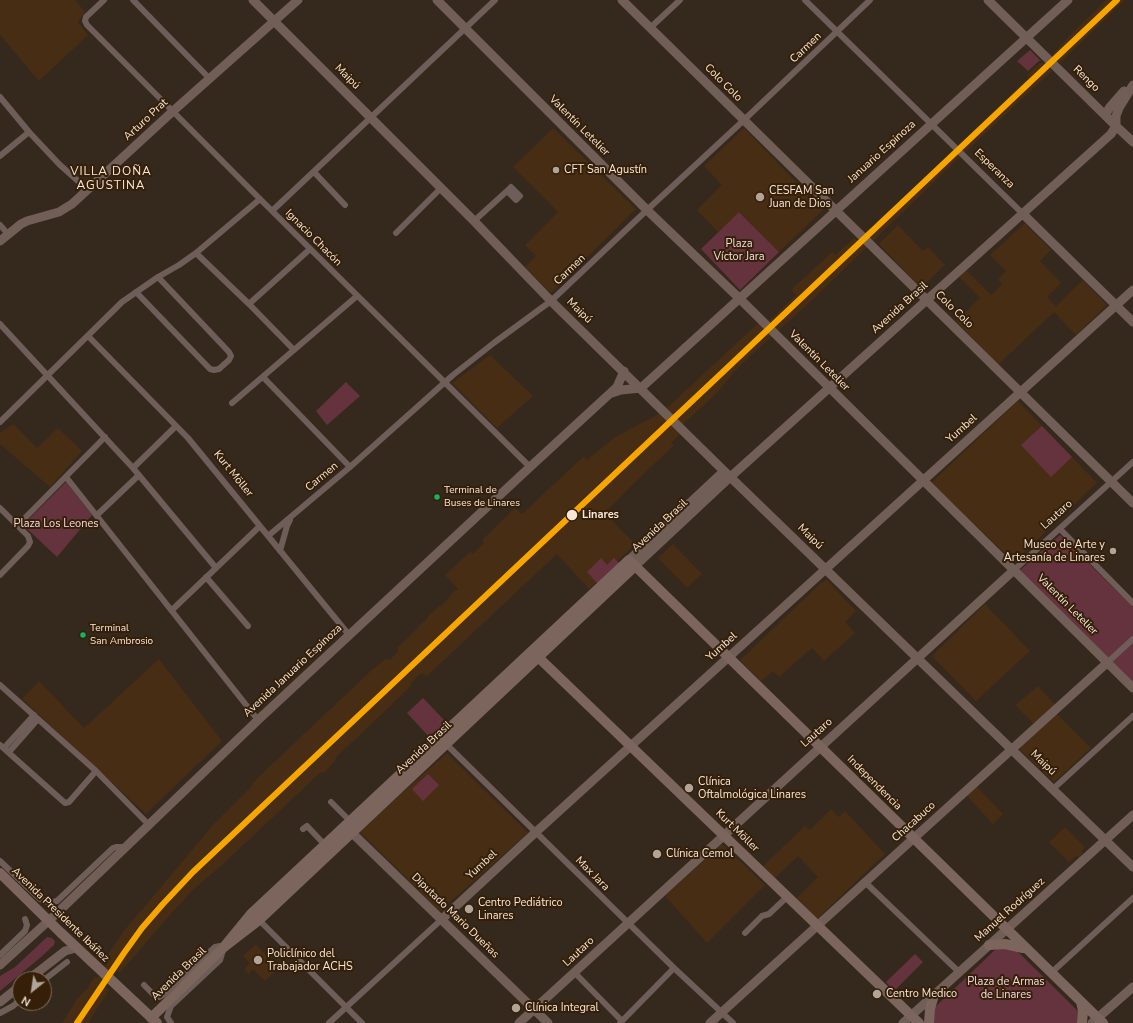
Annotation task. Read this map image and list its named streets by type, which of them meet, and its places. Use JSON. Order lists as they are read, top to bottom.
{
  "streets": {
    "main road": [
      "Maipú",
      "Rengo",
      "Colo Colo",
      "Arturo Prat",
      "Valentín Letelier",
      "Januario Espinoza",
      "Esperanza",
      "Avenida Brasil",
      "Yumbel",
      "Kurt Möller",
      "Lautaro",
      "Avenida Januario Espinoza",
      "Independencia",
      "Chacabuco",
      "Manuel Rodríguez",
      "Avenida Presidente Ibáñez",
      "Diputado Mario Dueñas"
    ],
    "street": ["Carmen", "Ignacio Chacón", "Max Jara"]
  },
  "crossings": [
    ["Carmen", "Maipú"],
    ["Carmen", "Colo Colo"],
    ["Carmen", "Valentín Letelier"],
    ["Carmen", "Esperanza"],
    ["Carmen", "Ignacio Chacón"],
    ["Carmen", "Kurt Möller"],
    ["Maipú", "Arturo Prat"],
    ["Maipú", "Januario Espinoza"],
    ["Maipú", "Avenida Brasil"],
    ["Maipú", "Yumbel"],
    ["Maipú", "Lautaro"],
    ["Maipú", "Avenida Januario Espinoza"],
    ["Maipú", "Chacabuco"],
    ["Maipú", "Manuel Rodríguez"],
    ["Rengo", "Januario Espinoza"],
    ["Rengo", "Avenida Brasil"],
    ["Colo Colo", "Januario Espinoza"],
    ["Colo Colo", "Avenida Brasil"],
    ["Colo Colo", "Yumbel"],
    ["Colo Colo", "Lautaro"],
    ["Arturo Prat", "Ignacio Chacón"],
    ["Valentín Letelier", "Januario Espinoza"],
    ["Valentín Letelier", "Avenida Brasil"],
    ["Valentín Letelier", "Yumbel"],
    ["Valentín Letelier", "Lautaro"],
    ["Valentín Letelier", "Chacabuco"],
    ["Januario Espinoza", "Esperanza"],
    ["Januario Espinoza", "Avenida Januario Espinoza"],
    ["Esperanza", "Avenida Brasil"],
    ["Esperanza", "Yumbel"],
    ["Ignacio Chacón", "Avenida Januario Espinoza"],
    ["Avenida Brasil", "Kurt Möller"],
    ["Avenida Brasil", "Independencia"],
    ["Avenida Brasil", "Max Jara"],
    ["Avenida Brasil", "Avenida Presidente Ibáñez"],
    ["Avenida Brasil", "Diputado Mario Dueñas"],
    ["Yumbel", "Kurt Möller"],
    ["Yumbel", "Independencia"],
    ["Yumbel", "Max Jara"],
    ["Yumbel", "Diputado Mario Dueñas"],
    ["Kurt Möller", "Lautaro"],
    ["Kurt Möller", "Avenida Januario Espinoza"],
    ["Kurt Möller", "Chacabuco"],
    ["Kurt Möller", "Manuel Rodríguez"],
    ["Lautaro", "Independencia"],
    ["Lautaro", "Max Jara"],
    ["Lautaro", "Diputado Mario Dueñas"],
    ["Avenida Januario Espinoza", "Avenida Presidente Ibáñez"],
    ["Independencia", "Chacabuco"],
    ["Independencia", "Manuel Rodríguez"],
    ["Chacabuco", "Max Jara"]
  ],
  "districts": ["VILLA DOÑA AGUSTINA"],
  "parks": ["Plaza Víctor Jara", "Plaza Los Leones", "Plaza de Armas de Linares"],
  "places": [
    "CFT San Agustín",
    "CESFAM San Juan de Dios",
    "Terminal de Buses de Linares",
    "Linares",
    "Museo de Arte y Artesanía de Linares",
    "Terminal San Ambrosio",
    "Clínica Oftalmológica Linares",
    "Clínica Cemol",
    "Centro Pediátrico Linares",
    "Policlínico del Trabajador ACHS",
    "Centro Medico",
    "Clínica Integral"
  ],
  "north": "bottom left"
}
